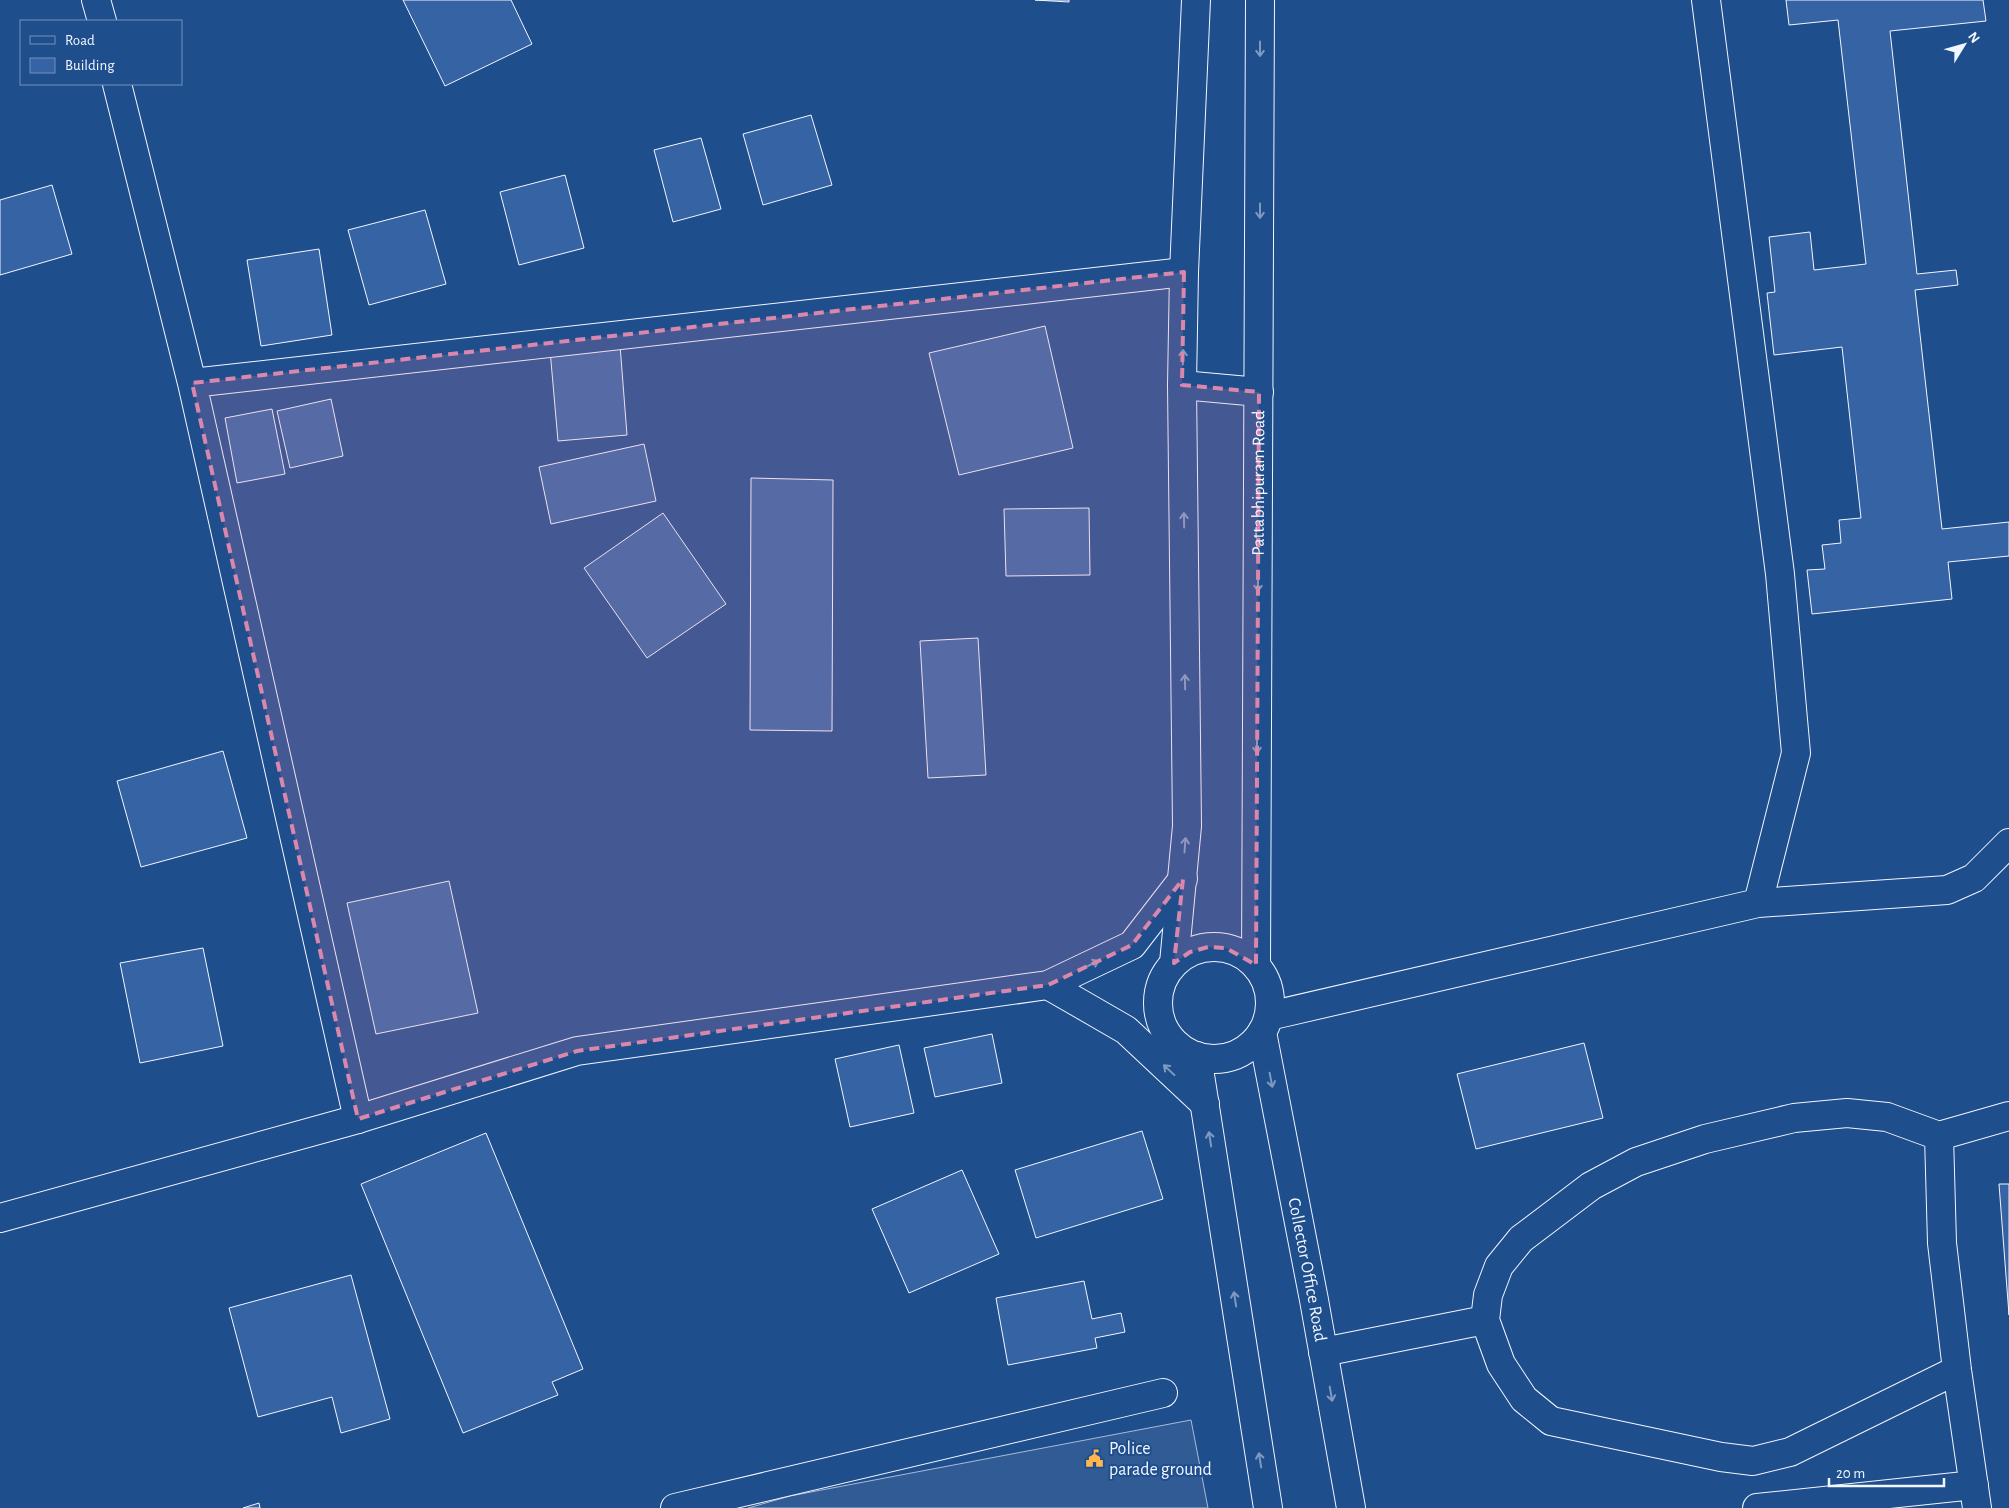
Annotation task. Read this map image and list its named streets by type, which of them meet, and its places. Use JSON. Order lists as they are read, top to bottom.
{
  "streets": {
    "street": ["Pattabhipuram Road", "Collector Office Road"]
  },
  "crossings": [
    ["Pattabhipuram Road", "Collector Office Road"]
  ],
  "places": {
    "public building": ["Police parade ground"]
  },
  "legend": ["Road", "Building"],
  "scale_bar": "20 m",
  "north": "top right"
}
